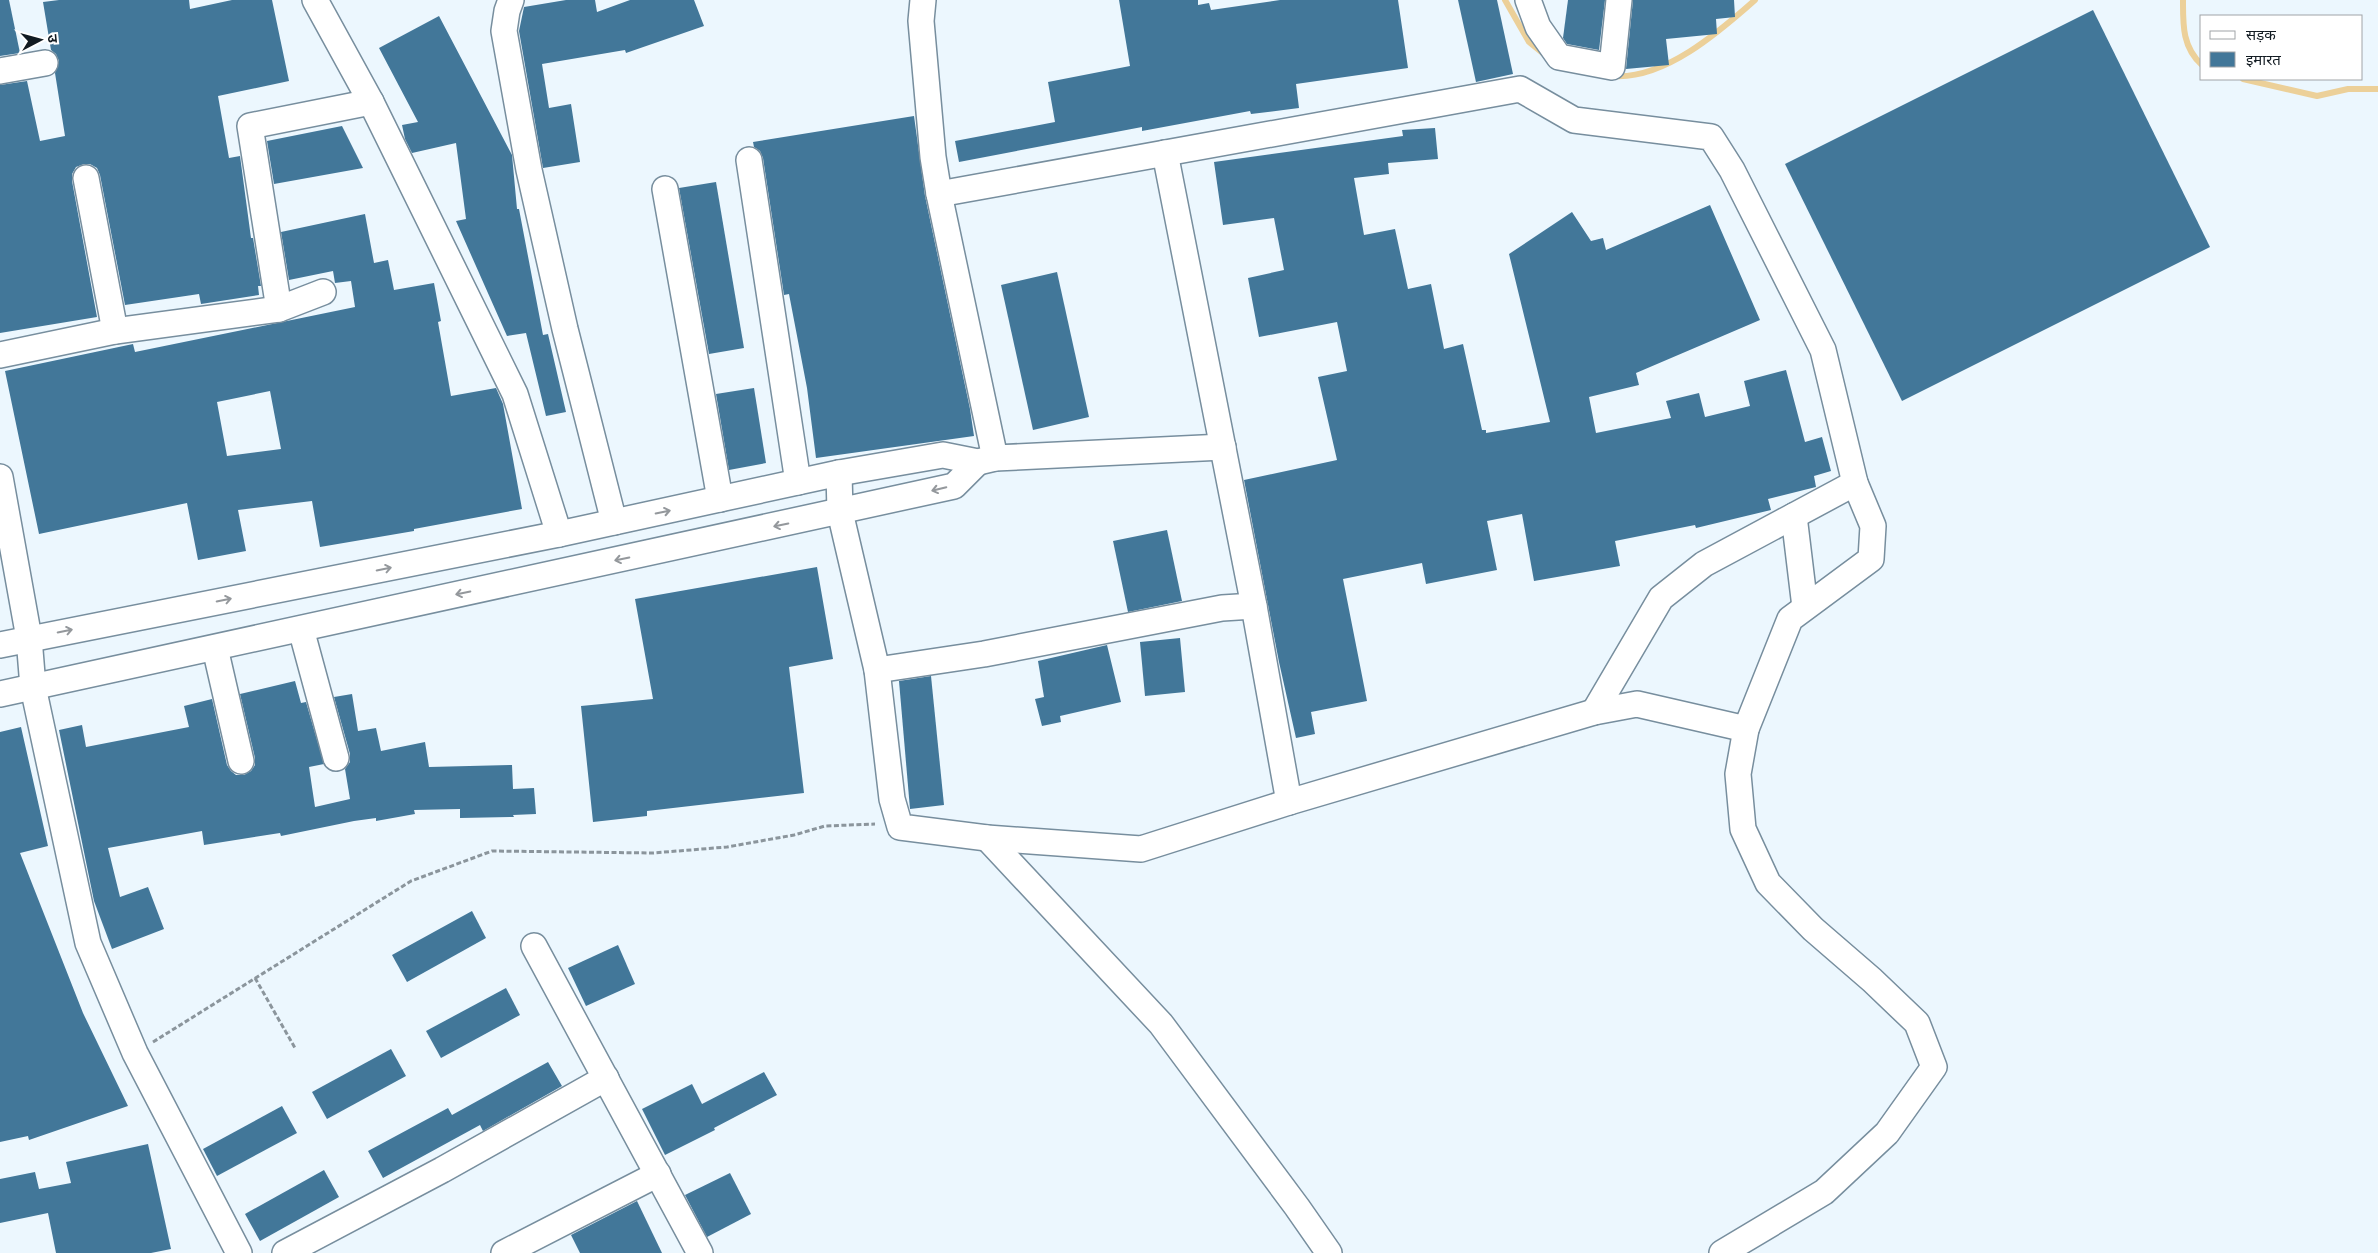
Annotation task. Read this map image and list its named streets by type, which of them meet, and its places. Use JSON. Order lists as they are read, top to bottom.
{
  "legend": ["सड़क", "इमारत"],
  "north": "right"
}
